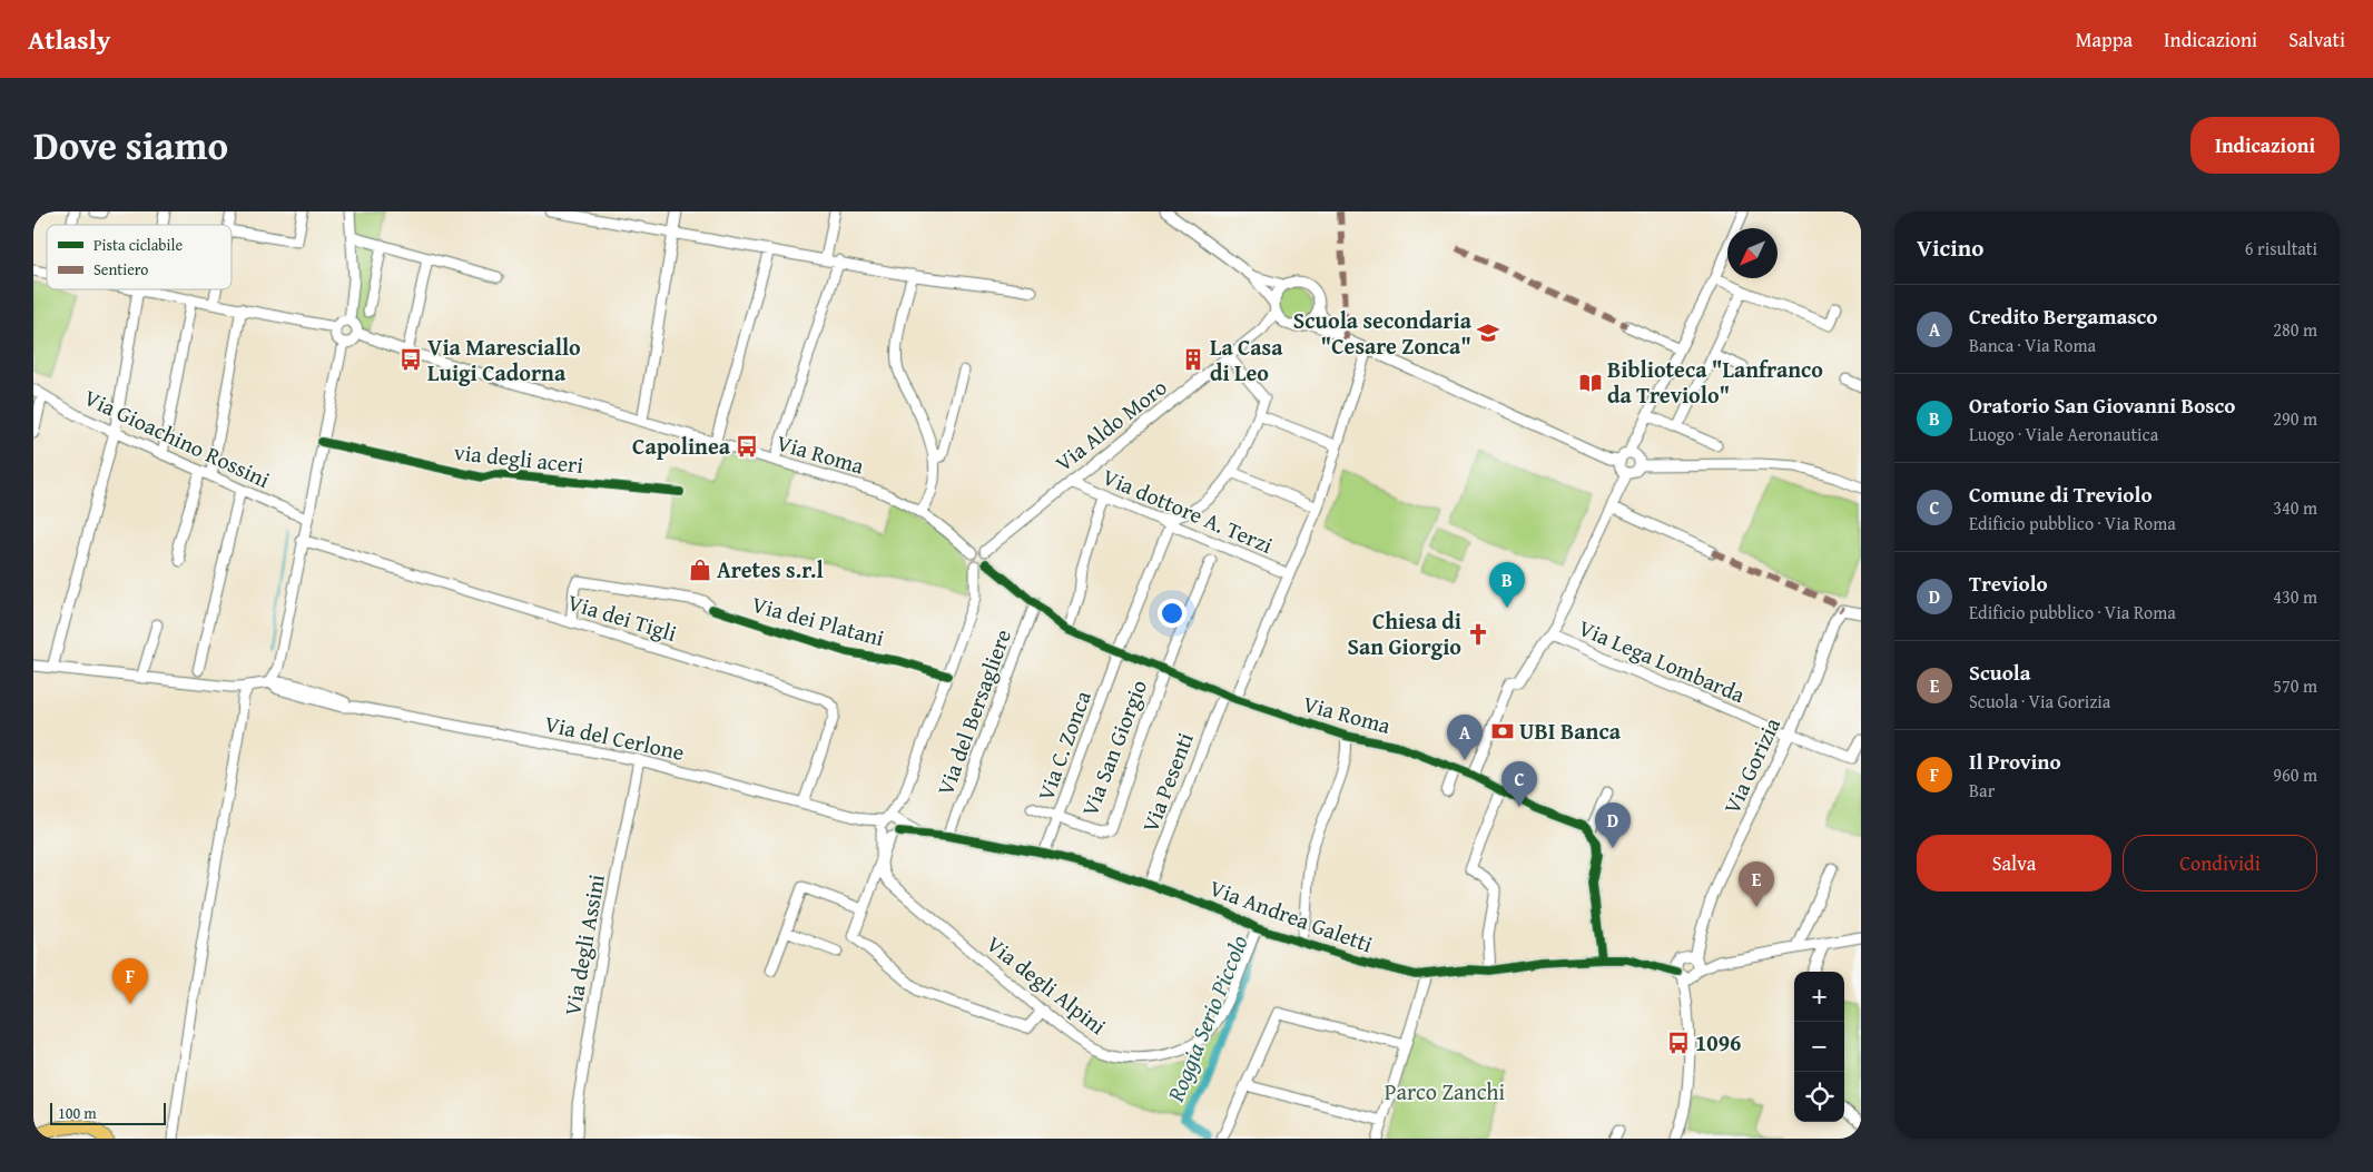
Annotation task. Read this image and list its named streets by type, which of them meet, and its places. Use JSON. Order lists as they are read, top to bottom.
{
  "streets": {
    "street": [
      "Via Aldo Moro",
      "Via Gioachino Rossini",
      "Via Roma",
      "Via dottore A. Terzi",
      "Via dei Tigli",
      "Via Lega Lombarda",
      "Via del Bersagliere",
      "Via del Cerlone",
      "Via C. Zonca",
      "Via San Giorgio",
      "Via Gorizia",
      "Via Pesenti",
      "Via Andrea Galetti",
      "Via degli Assini",
      "Via degli Alpini"
    ],
    "cycle path": ["via degli aceri", "Via dei Platani"]
  },
  "crossings": [
    ["Via Aldo Moro", "Via Roma"],
    ["Via Aldo Moro", "Via dottore A. Terzi"],
    ["Via Roma", "Via del Bersagliere"],
    ["Via Roma", "Via C. Zonca"],
    ["Via Roma", "Via San Giorgio"],
    ["Via Roma", "Via Pesenti"],
    ["Via dottore A. Terzi", "Via C. Zonca"],
    ["Via dei Tigli", "Via del Cerlone"],
    ["Via Lega Lombarda", "Via Gorizia"],
    ["Via del Bersagliere", "Via Andrea Galetti"],
    ["Via del Cerlone", "Via Andrea Galetti"],
    ["Via del Cerlone", "Via degli Assini"],
    ["Via del Cerlone", "Via degli Alpini"],
    ["Via C. Zonca", "Via San Giorgio"],
    ["Via C. Zonca", "Via Andrea Galetti"],
    ["Via Gorizia", "Via Andrea Galetti"],
    ["Via Pesenti", "Via Andrea Galetti"],
    ["Via Andrea Galetti", "Via degli Alpini"]
  ],
  "water": ["Roggia Serio Piccolo"],
  "parks": ["Parco Zanchi"],
  "places": {
    "school or university": ["Scuola secondaria \"Cesare Zonca\""],
    "bus stop": ["Via Maresciallo Luigi Cadorna", "Capolinea", "1096"],
    "building": ["La Casa di Leo"],
    "library": ["Biblioteca \"Lanfranco da Treviolo\""],
    "shop": ["Aretes s.r.l"],
    "church": ["Chiesa di San Giorgio"],
    "bank": ["UBI Banca"]
  },
  "legend": ["Pista ciclabile", "Sentiero"],
  "scale_bar": "100 m",
  "north": "bottom left",
  "page": {
    "header": "Atlasly",
    "nav": ["Mappa", "Indicazioni", "Salvati"],
    "title": "Dove siamo",
    "buttons": [
      "Indicazioni",
      ["Salva", "Condividi"]
    ],
    "heading": ["Vicino", "6 risultati"],
    "list": [
      {
        "mark": "A",
        "name": "Credito Bergamasco",
        "note": "Banca · Via Roma",
        "value": "280 m"
      },
      {
        "mark": "B",
        "name": "Oratorio San Giovanni Bosco",
        "note": "Luogo · Viale Aeronautica",
        "value": "290 m"
      },
      {
        "mark": "C",
        "name": "Comune di Treviolo",
        "note": "Edificio pubblico · Via Roma",
        "value": "340 m"
      },
      {
        "mark": "D",
        "name": "Treviolo",
        "note": "Edificio pubblico · Via Roma",
        "value": "430 m"
      },
      {
        "mark": "E",
        "name": "Scuola",
        "note": "Scuola · Via Gorizia",
        "value": "570 m"
      },
      {
        "mark": "F",
        "name": "Il Provino",
        "note": "Bar",
        "value": "960 m"
      }
    ],
    "pins": [
      "B",
      "A",
      "C",
      "D",
      "E",
      "F"
    ],
    "map_buttons": ["+", "−"],
    "scale": "100 m"
  }
}
